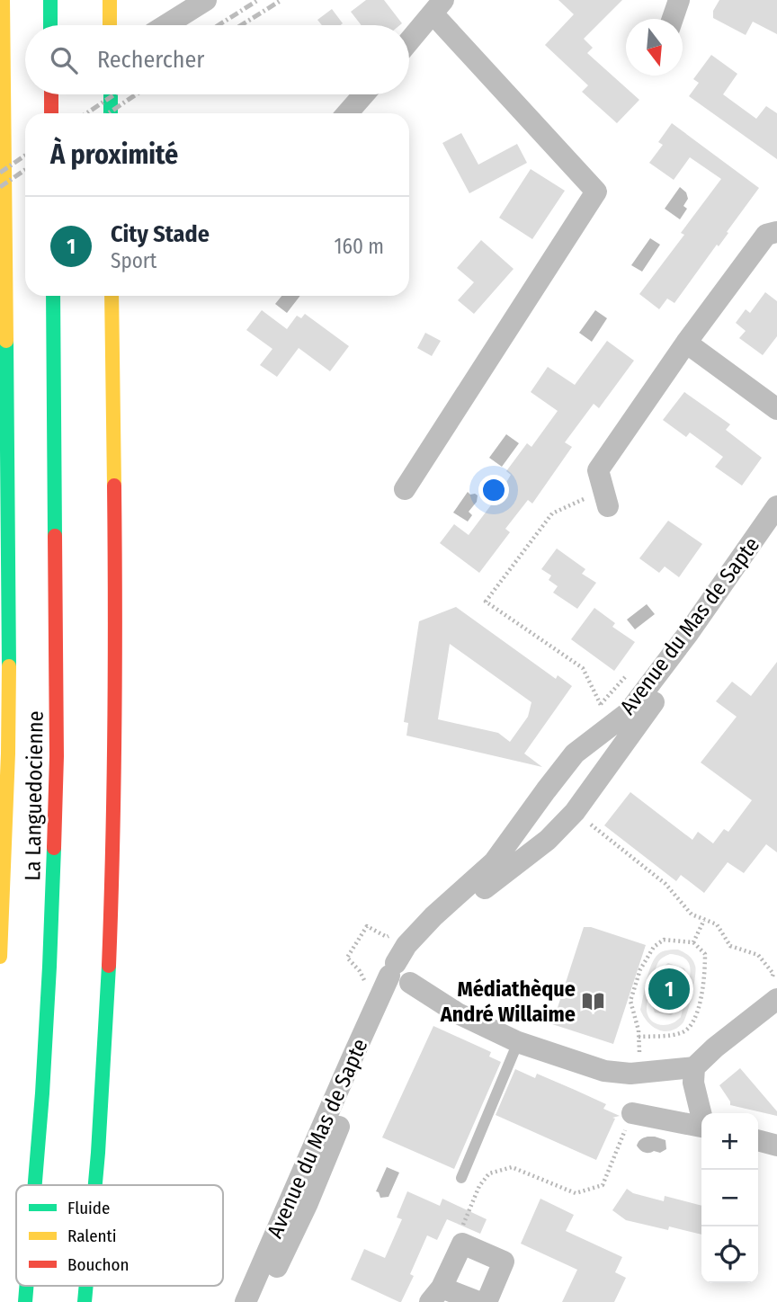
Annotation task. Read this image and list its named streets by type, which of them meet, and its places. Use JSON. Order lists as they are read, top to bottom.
{
  "streets": {
    "highway": ["La Languedocienne"],
    "street": ["Avenue du Mas de Sapte"]
  },
  "places": {
    "library": ["Médiathèque André Willaime"]
  },
  "legend": ["Fluide", "Ralenti", "Bouchon"],
  "north": "bottom",
  "page": {
    "search": "Rechercher",
    "heading": "À proximité",
    "list": [
      {
        "mark": "1",
        "name": "City Stade",
        "note": "Sport",
        "value": "160 m"
      }
    ],
    "pins": "1",
    "map_buttons": ["+", "−"]
  }
}
